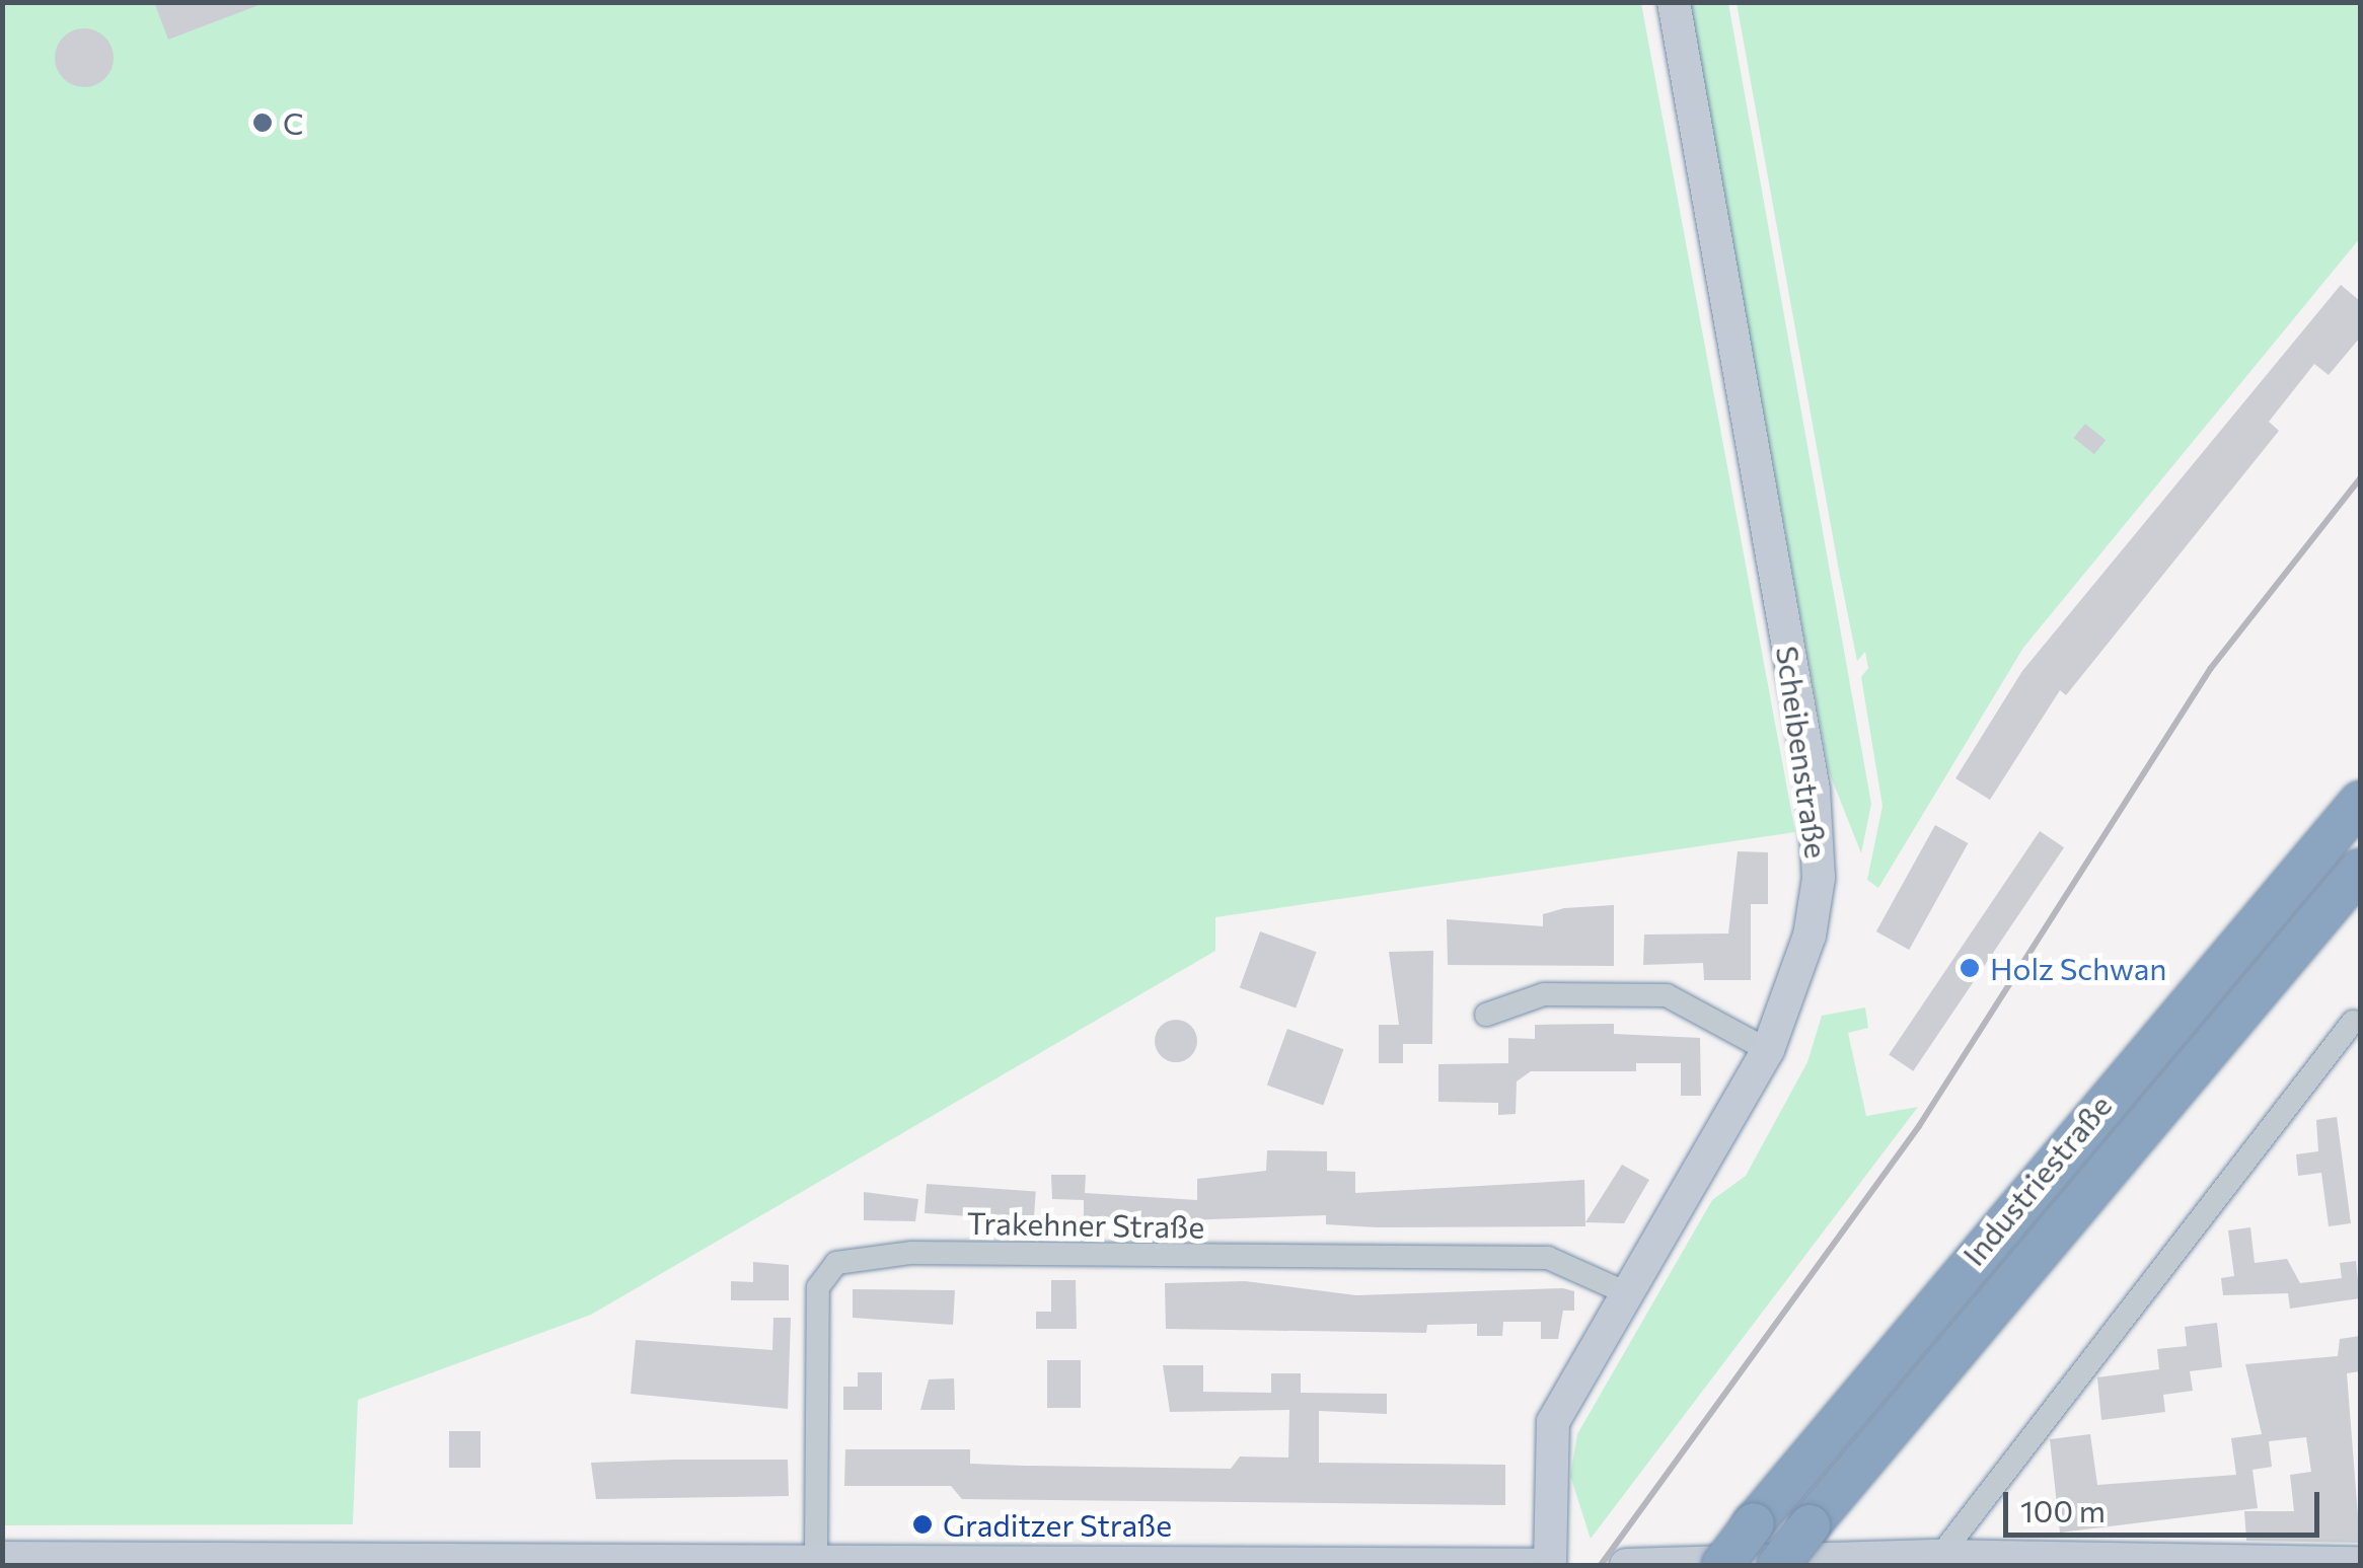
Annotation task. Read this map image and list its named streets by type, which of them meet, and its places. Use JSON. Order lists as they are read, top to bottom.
{
  "streets": {
    "highway": ["Industriestraße"],
    "street": ["Scheibenstraße", "Trakehner Straße"]
  },
  "crossings": [
    ["Scheibenstraße", "Trakehner Straße"]
  ],
  "places": ["C", "Holz Schwan", "Graditzer Straße"],
  "scale_bar": "100 m"
}
